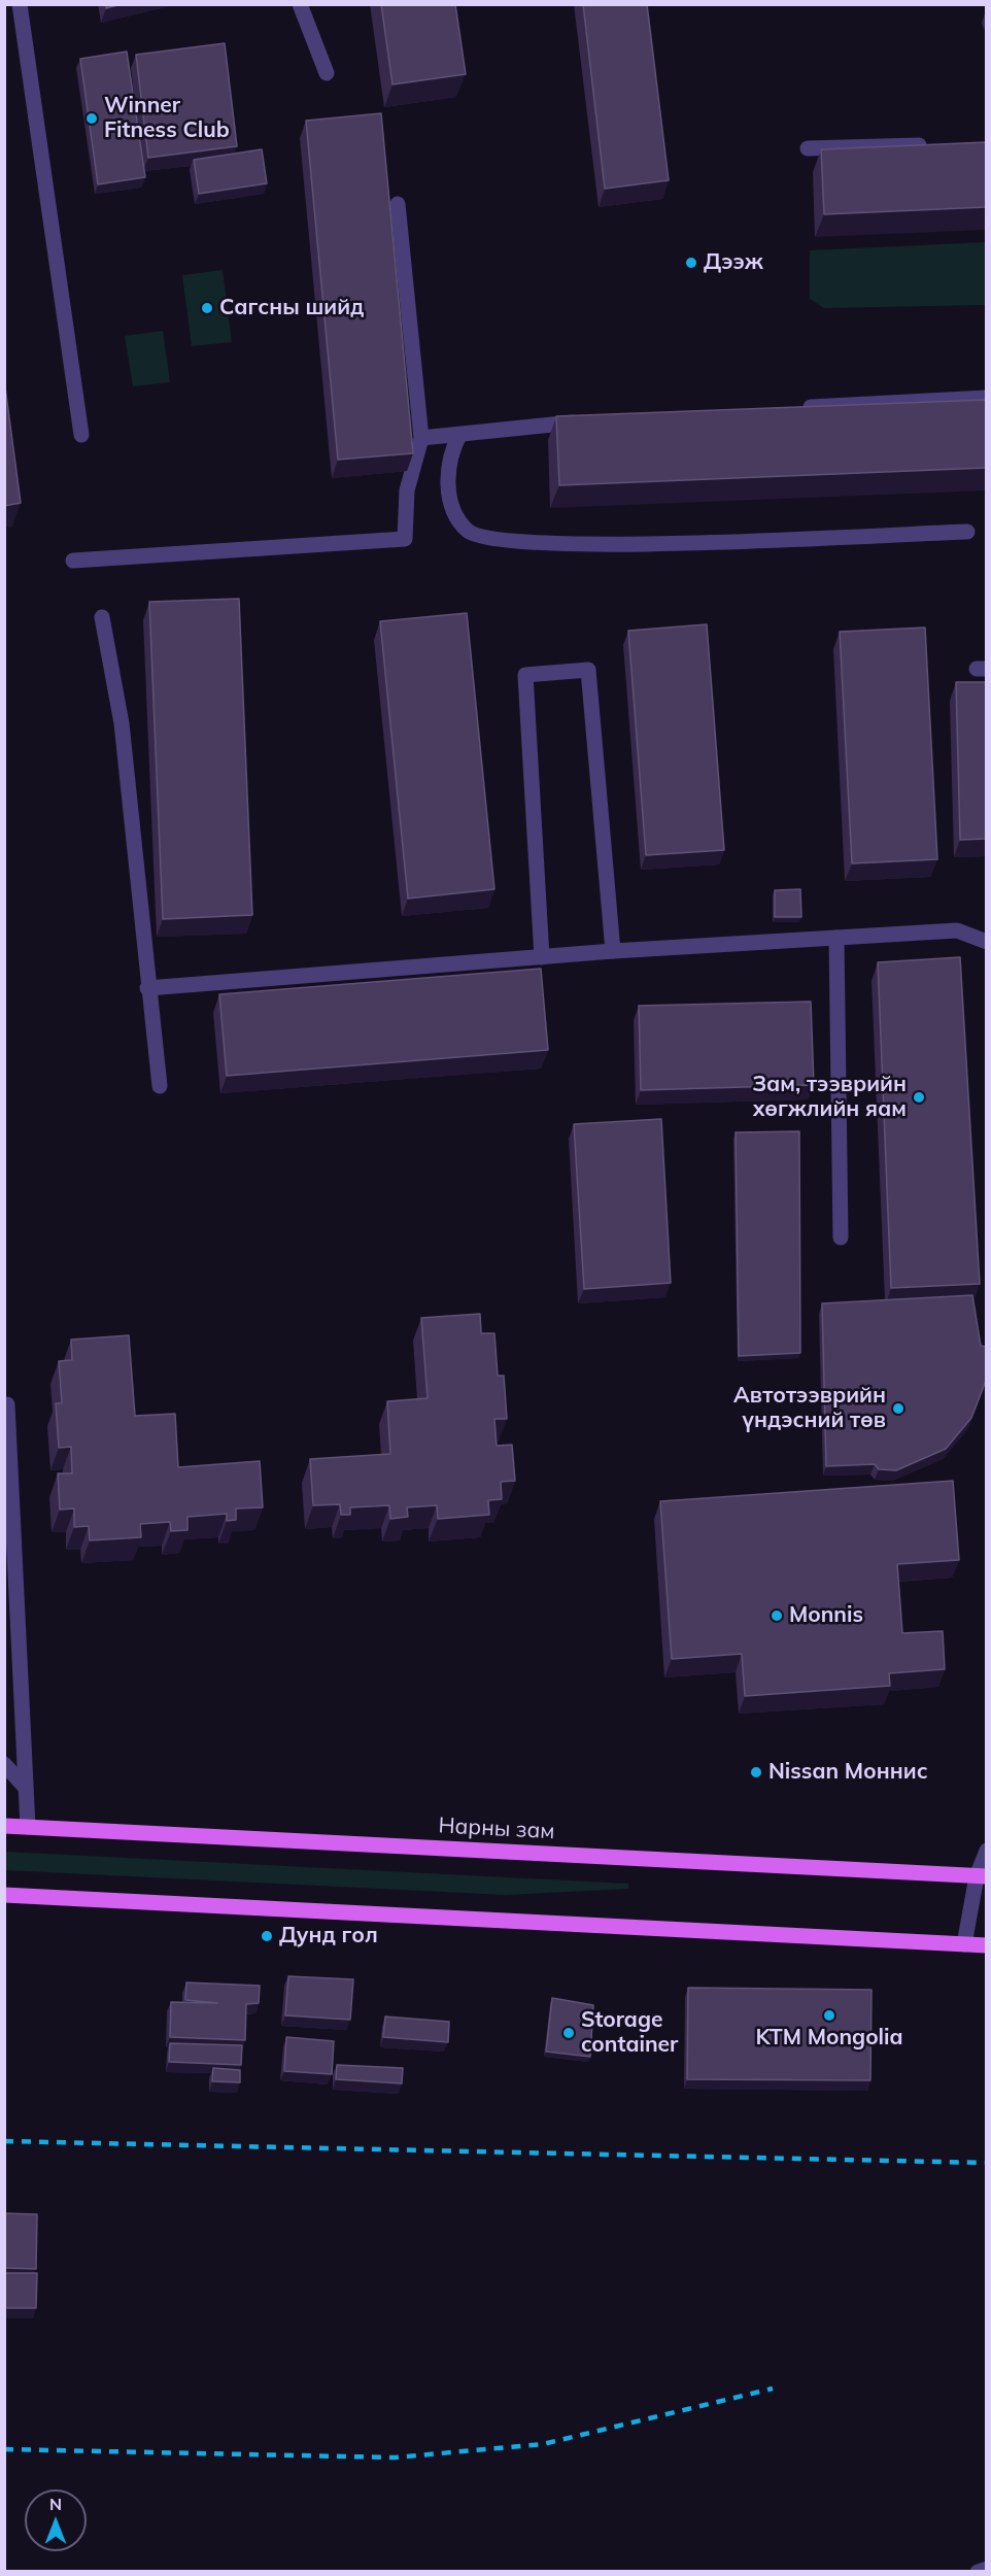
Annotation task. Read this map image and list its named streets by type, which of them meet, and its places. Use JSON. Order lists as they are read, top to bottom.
{
  "streets": {
    "main road": ["Нарны зам"]
  },
  "places": [
    "Winner Fitness Club",
    "Дээж",
    "Сагсны шийд",
    "Зам, тээврийн хөгжлийн яам",
    "Автотээврийн үндэсний төв",
    "Monnis",
    "Nissan Моннис",
    "Дунд гол",
    "KTM Mongolia",
    "Storage container"
  ],
  "north": "top"
}
